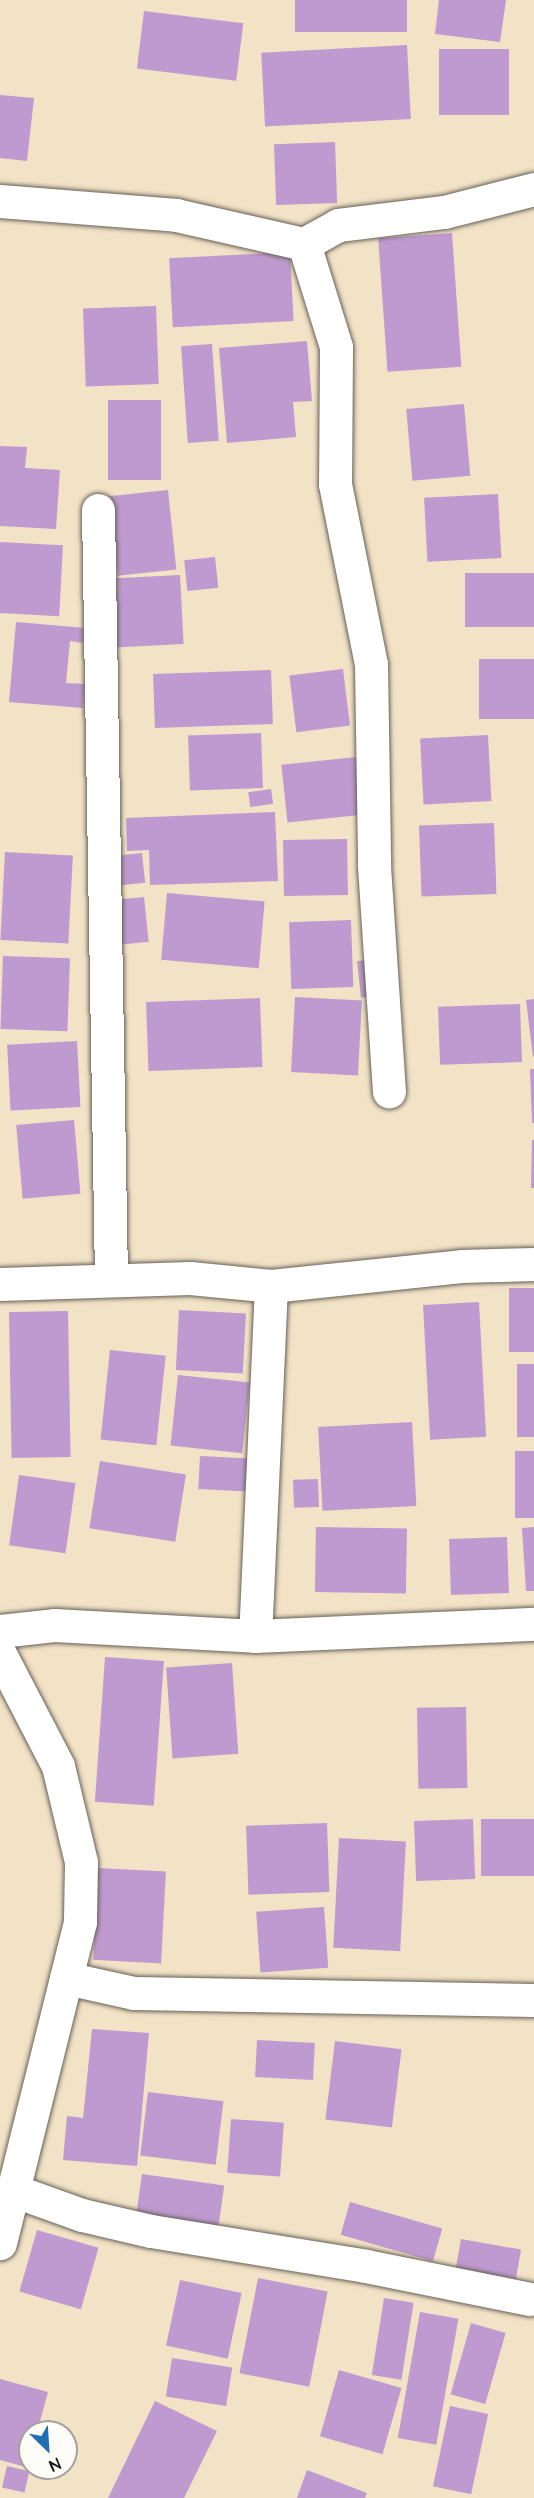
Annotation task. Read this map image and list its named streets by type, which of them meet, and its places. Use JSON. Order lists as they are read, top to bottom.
{
  "north": "bottom right"
}
